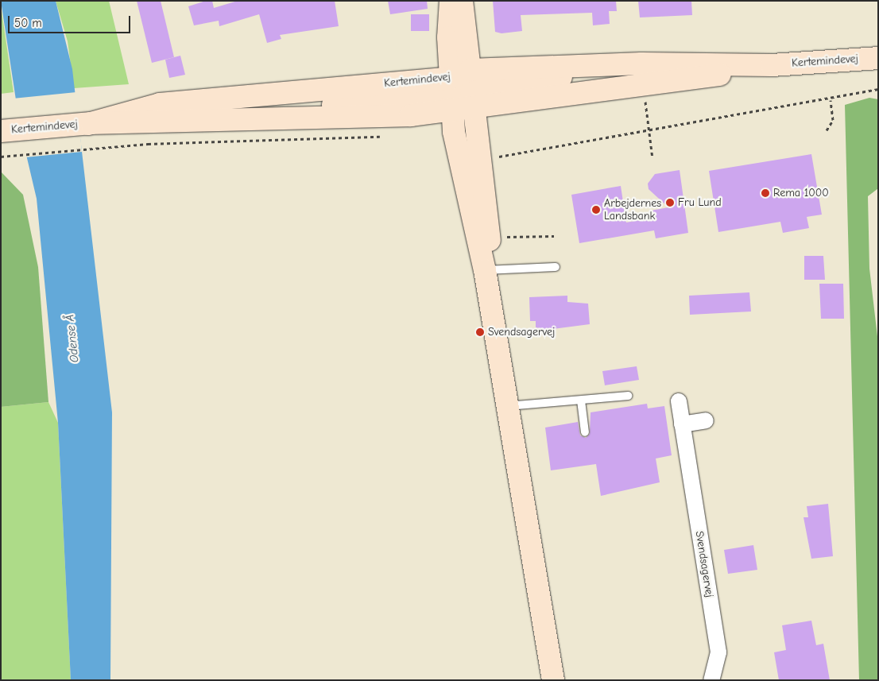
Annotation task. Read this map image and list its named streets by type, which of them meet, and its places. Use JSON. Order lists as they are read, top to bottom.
{
  "streets": {
    "main road": ["Kertemindevej"],
    "street": ["Svendsagervej"]
  },
  "water": ["Odense Å"],
  "places": [
    "Rema 1000",
    "Fru Lund",
    "Arbejdernes Landsbank",
    "Svendsagervej"
  ],
  "scale_bar": "50 m"
}
